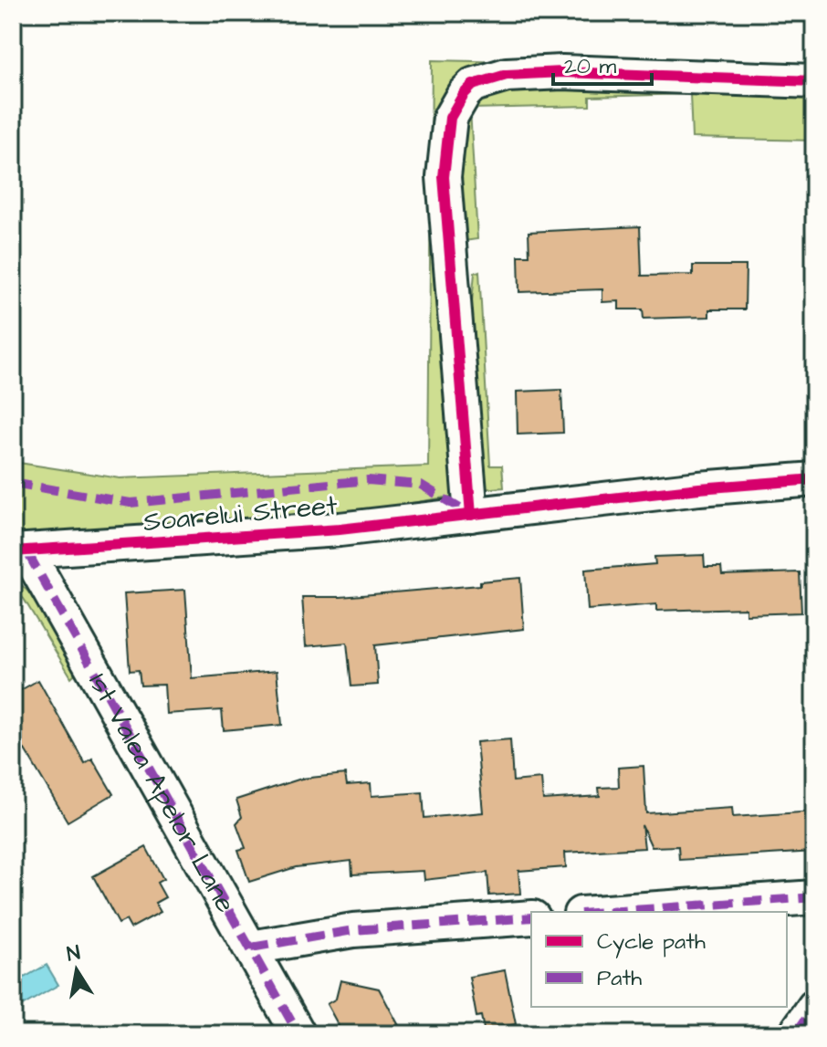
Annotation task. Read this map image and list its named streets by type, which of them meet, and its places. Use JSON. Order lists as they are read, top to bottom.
{
  "streets": {
    "street": ["Soarelui Street", "1st Valea Apelor Lane"]
  },
  "crossings": [
    ["Soarelui Street", "1st Valea Apelor Lane"]
  ],
  "legend": ["Cycle path", "Path"],
  "scale_bar": "20 m",
  "north": "top"
}
